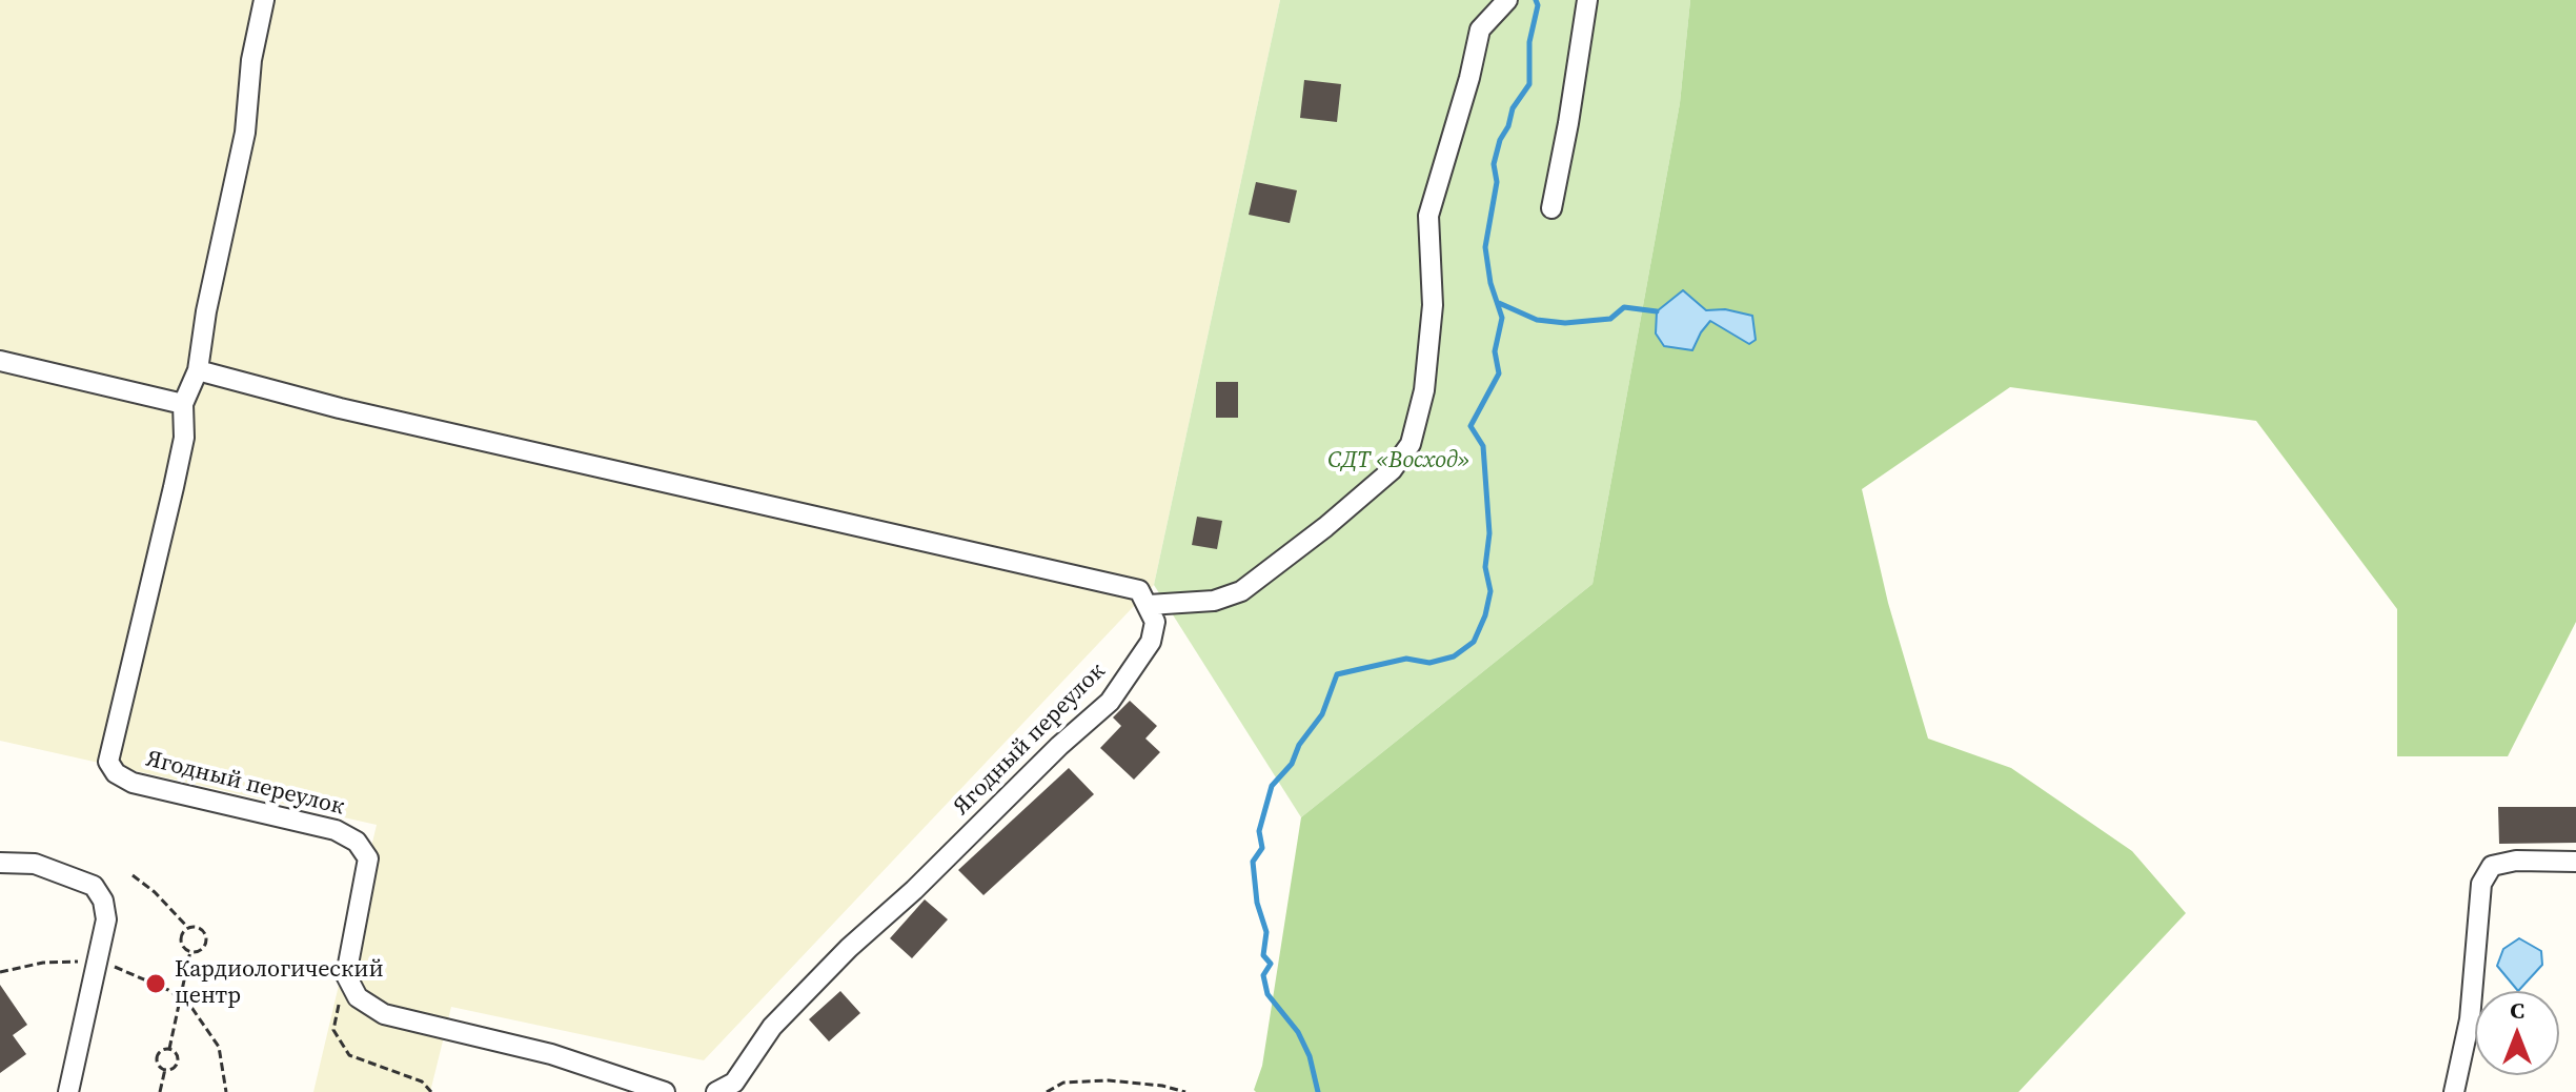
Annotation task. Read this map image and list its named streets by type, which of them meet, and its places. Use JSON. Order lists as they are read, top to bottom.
{
  "streets": {
    "lane": ["Ягодный переулок"]
  },
  "parks": ["СДТ «Восход»"],
  "places": ["Кардиологический центр"],
  "north": "top"
}
